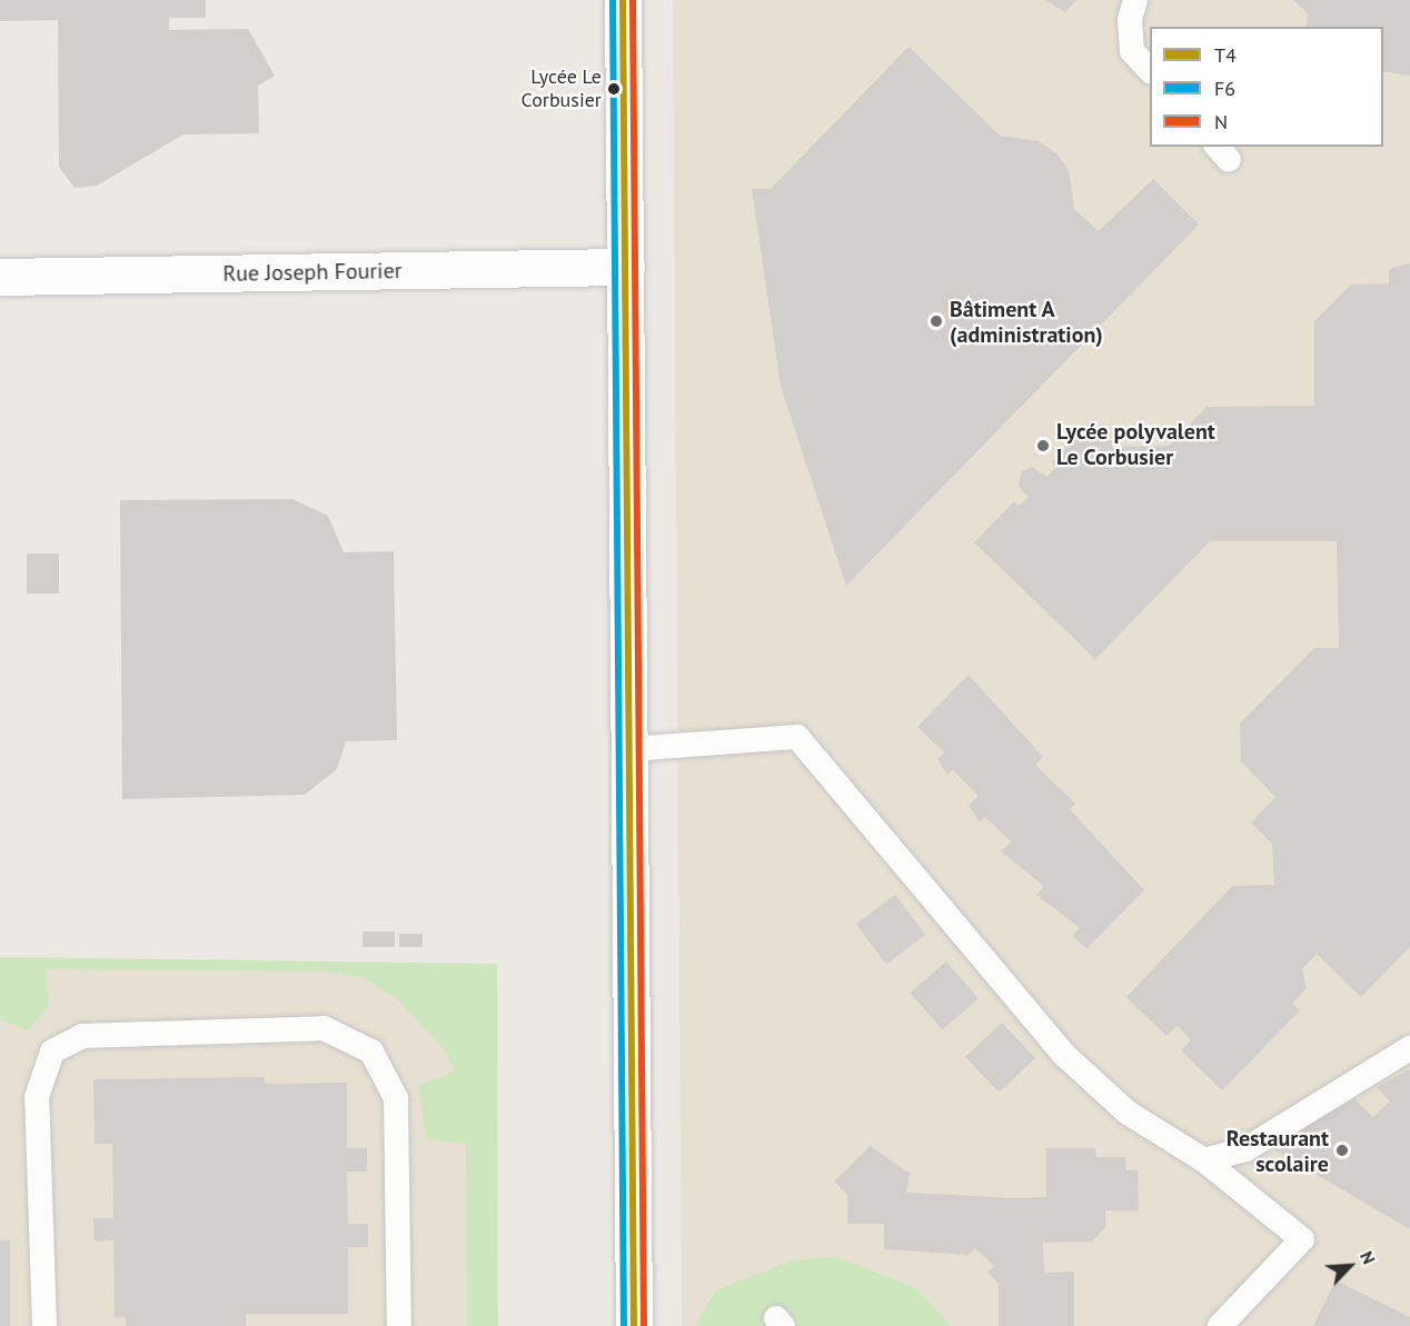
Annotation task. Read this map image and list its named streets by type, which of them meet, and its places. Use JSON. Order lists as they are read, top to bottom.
{
  "streets": {
    "street": ["Rue Joseph Fourier"]
  },
  "places": [
    "Lycée Le Corbusier",
    "Bâtiment A (administration)",
    "Lycée polyvalent Le Corbusier",
    "Restaurant scolaire"
  ],
  "lines": ["transit line T4", "transit line F6", "transit line N"],
  "legend": ["T4", "F6", "N"],
  "north": "top right"
}
